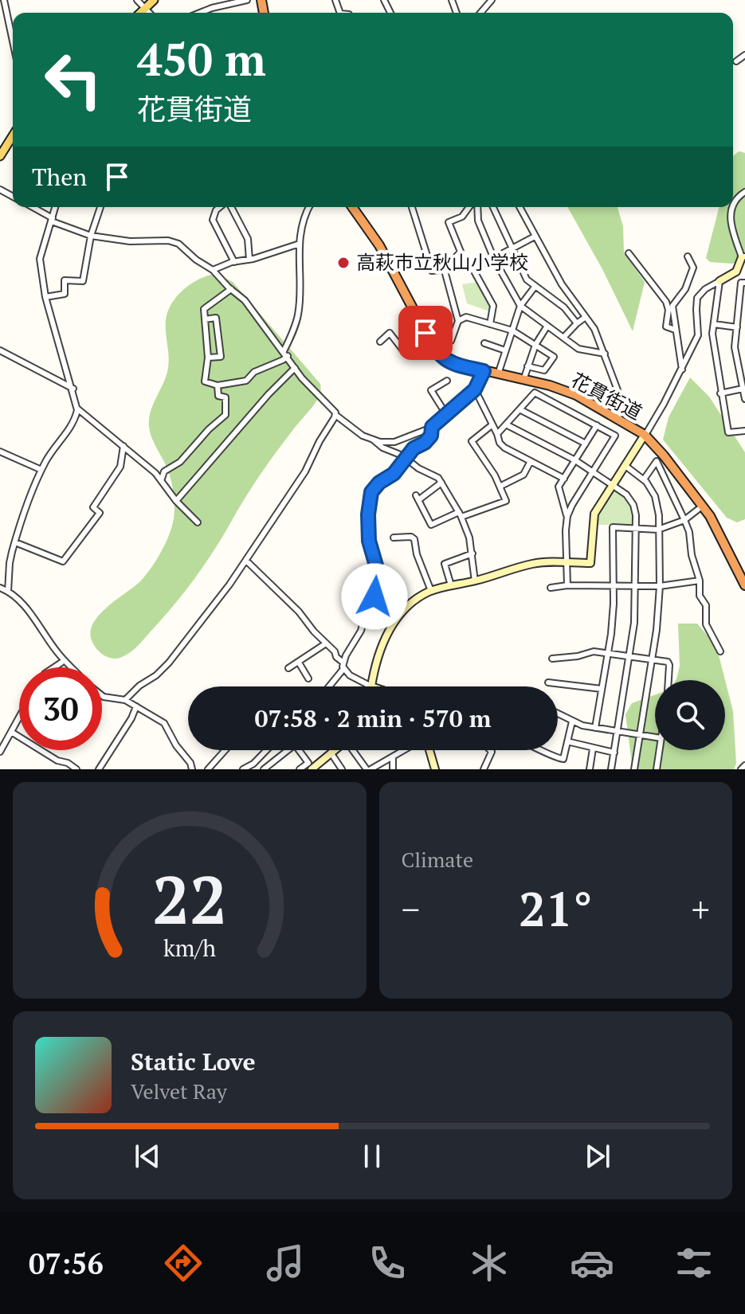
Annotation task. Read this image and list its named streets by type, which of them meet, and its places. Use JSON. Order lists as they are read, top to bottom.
{
  "streets": {
    "highway": ["花貫街道"]
  },
  "places": ["高萩市立秋山小学校"],
  "page": {
    "turn": ["450 m", "花貫街道"],
    "then": "Then",
    "limit": "30",
    "trip": "07:58 · 2 min · 570 m",
    "tile": "Climate",
    "heat": ["−", "21°", "+"],
    "song": ["Static Love", "Velvet Ray"],
    "tabs": "07:56",
    "gauge": ["22", "km/h"]
  }
}
